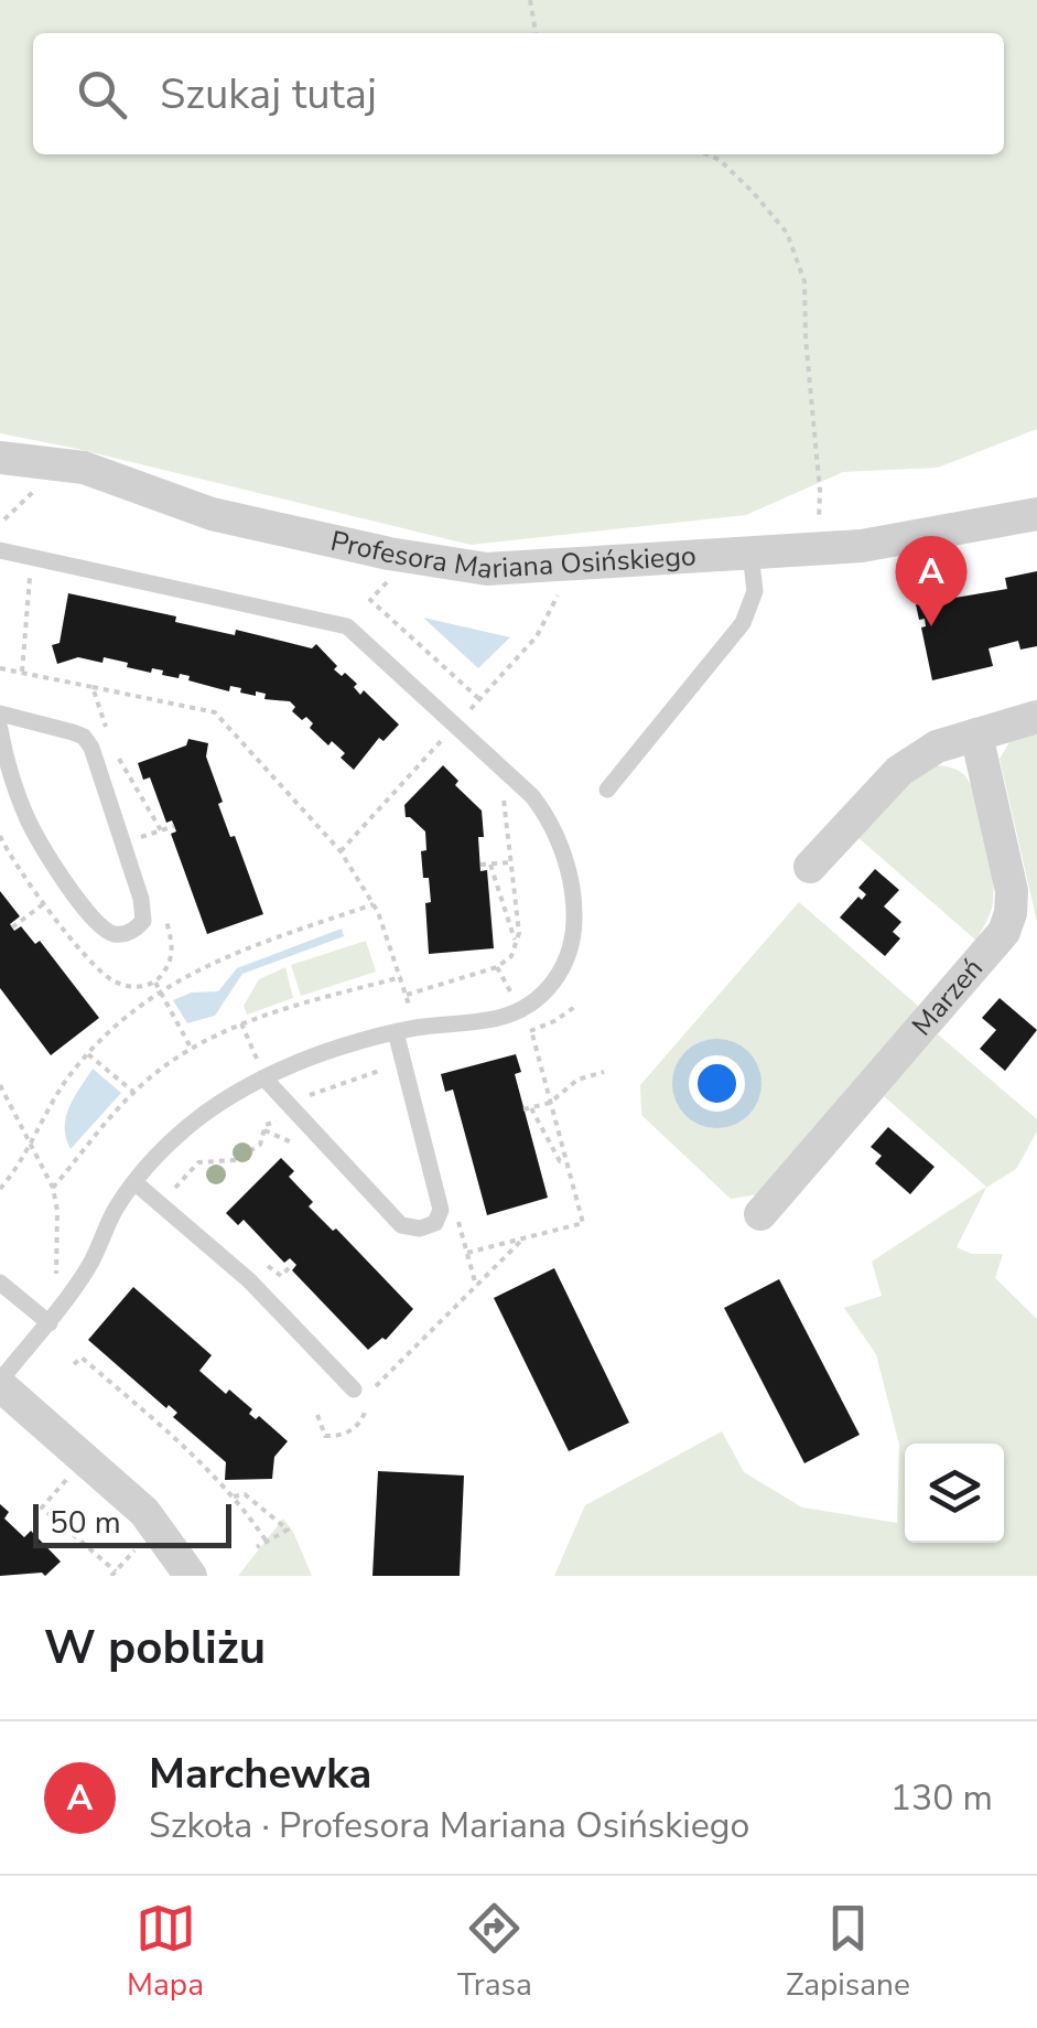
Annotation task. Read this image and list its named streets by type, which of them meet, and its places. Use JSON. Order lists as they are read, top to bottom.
{
  "streets": {
    "street": ["Profesora Mariana Osińskiego", "Marzeń"]
  },
  "scale_bar": "50 m",
  "page": {
    "search": "Szukaj tutaj",
    "pins": "A",
    "scale": "50 m",
    "heading": "W pobliżu",
    "list": [
      {
        "mark": "A",
        "name": "Marchewka",
        "note": "Szkoła · Profesora Mariana Osińskiego",
        "value": "130 m"
      }
    ],
    "nav": ["Mapa", "Trasa", "Zapisane"]
  }
}
